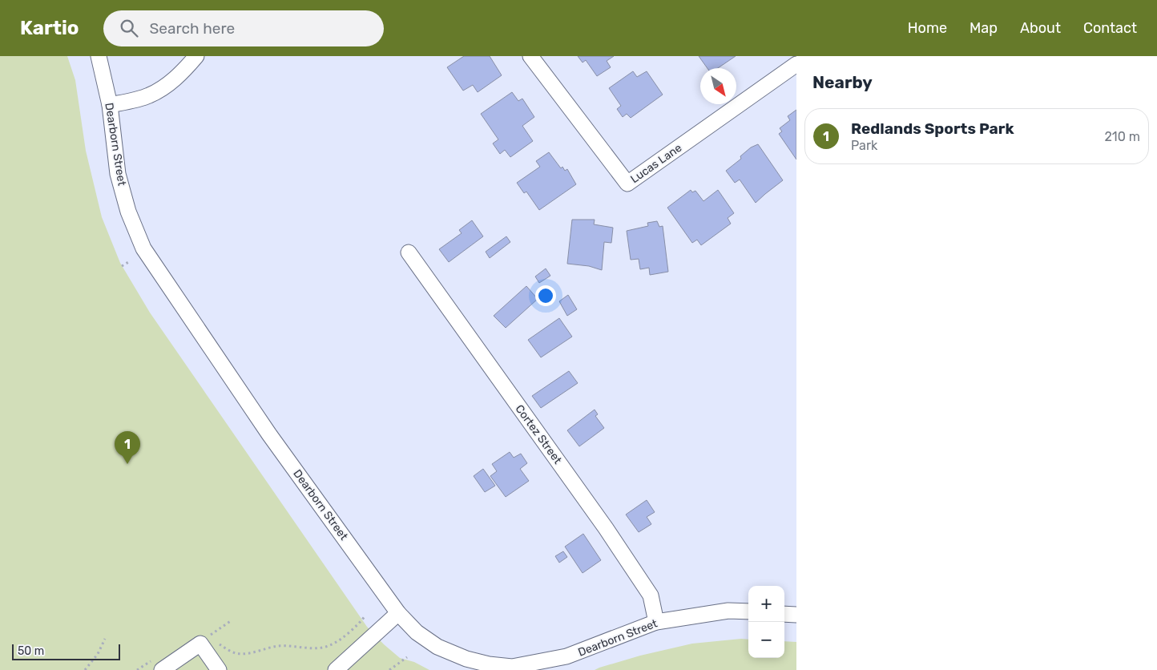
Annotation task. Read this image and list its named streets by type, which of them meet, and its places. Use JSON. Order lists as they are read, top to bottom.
{
  "streets": {
    "street": ["Dearborn Street", "Lucas Lane", "Cortez Street"]
  },
  "crossings": [
    ["Dearborn Street", "Cortez Street"]
  ],
  "scale_bar": "50 m",
  "north": "bottom right",
  "page": {
    "header": "Kartio",
    "search": "Search here",
    "nav": [
      "Home",
      "Map",
      "About",
      "Contact"
    ],
    "heading": "Nearby",
    "list": [
      {
        "mark": "1",
        "name": "Redlands Sports Park",
        "note": "Park",
        "value": "210 m"
      }
    ],
    "pins": "1",
    "map_buttons": ["+", "−"],
    "scale": "50 m"
  }
}
